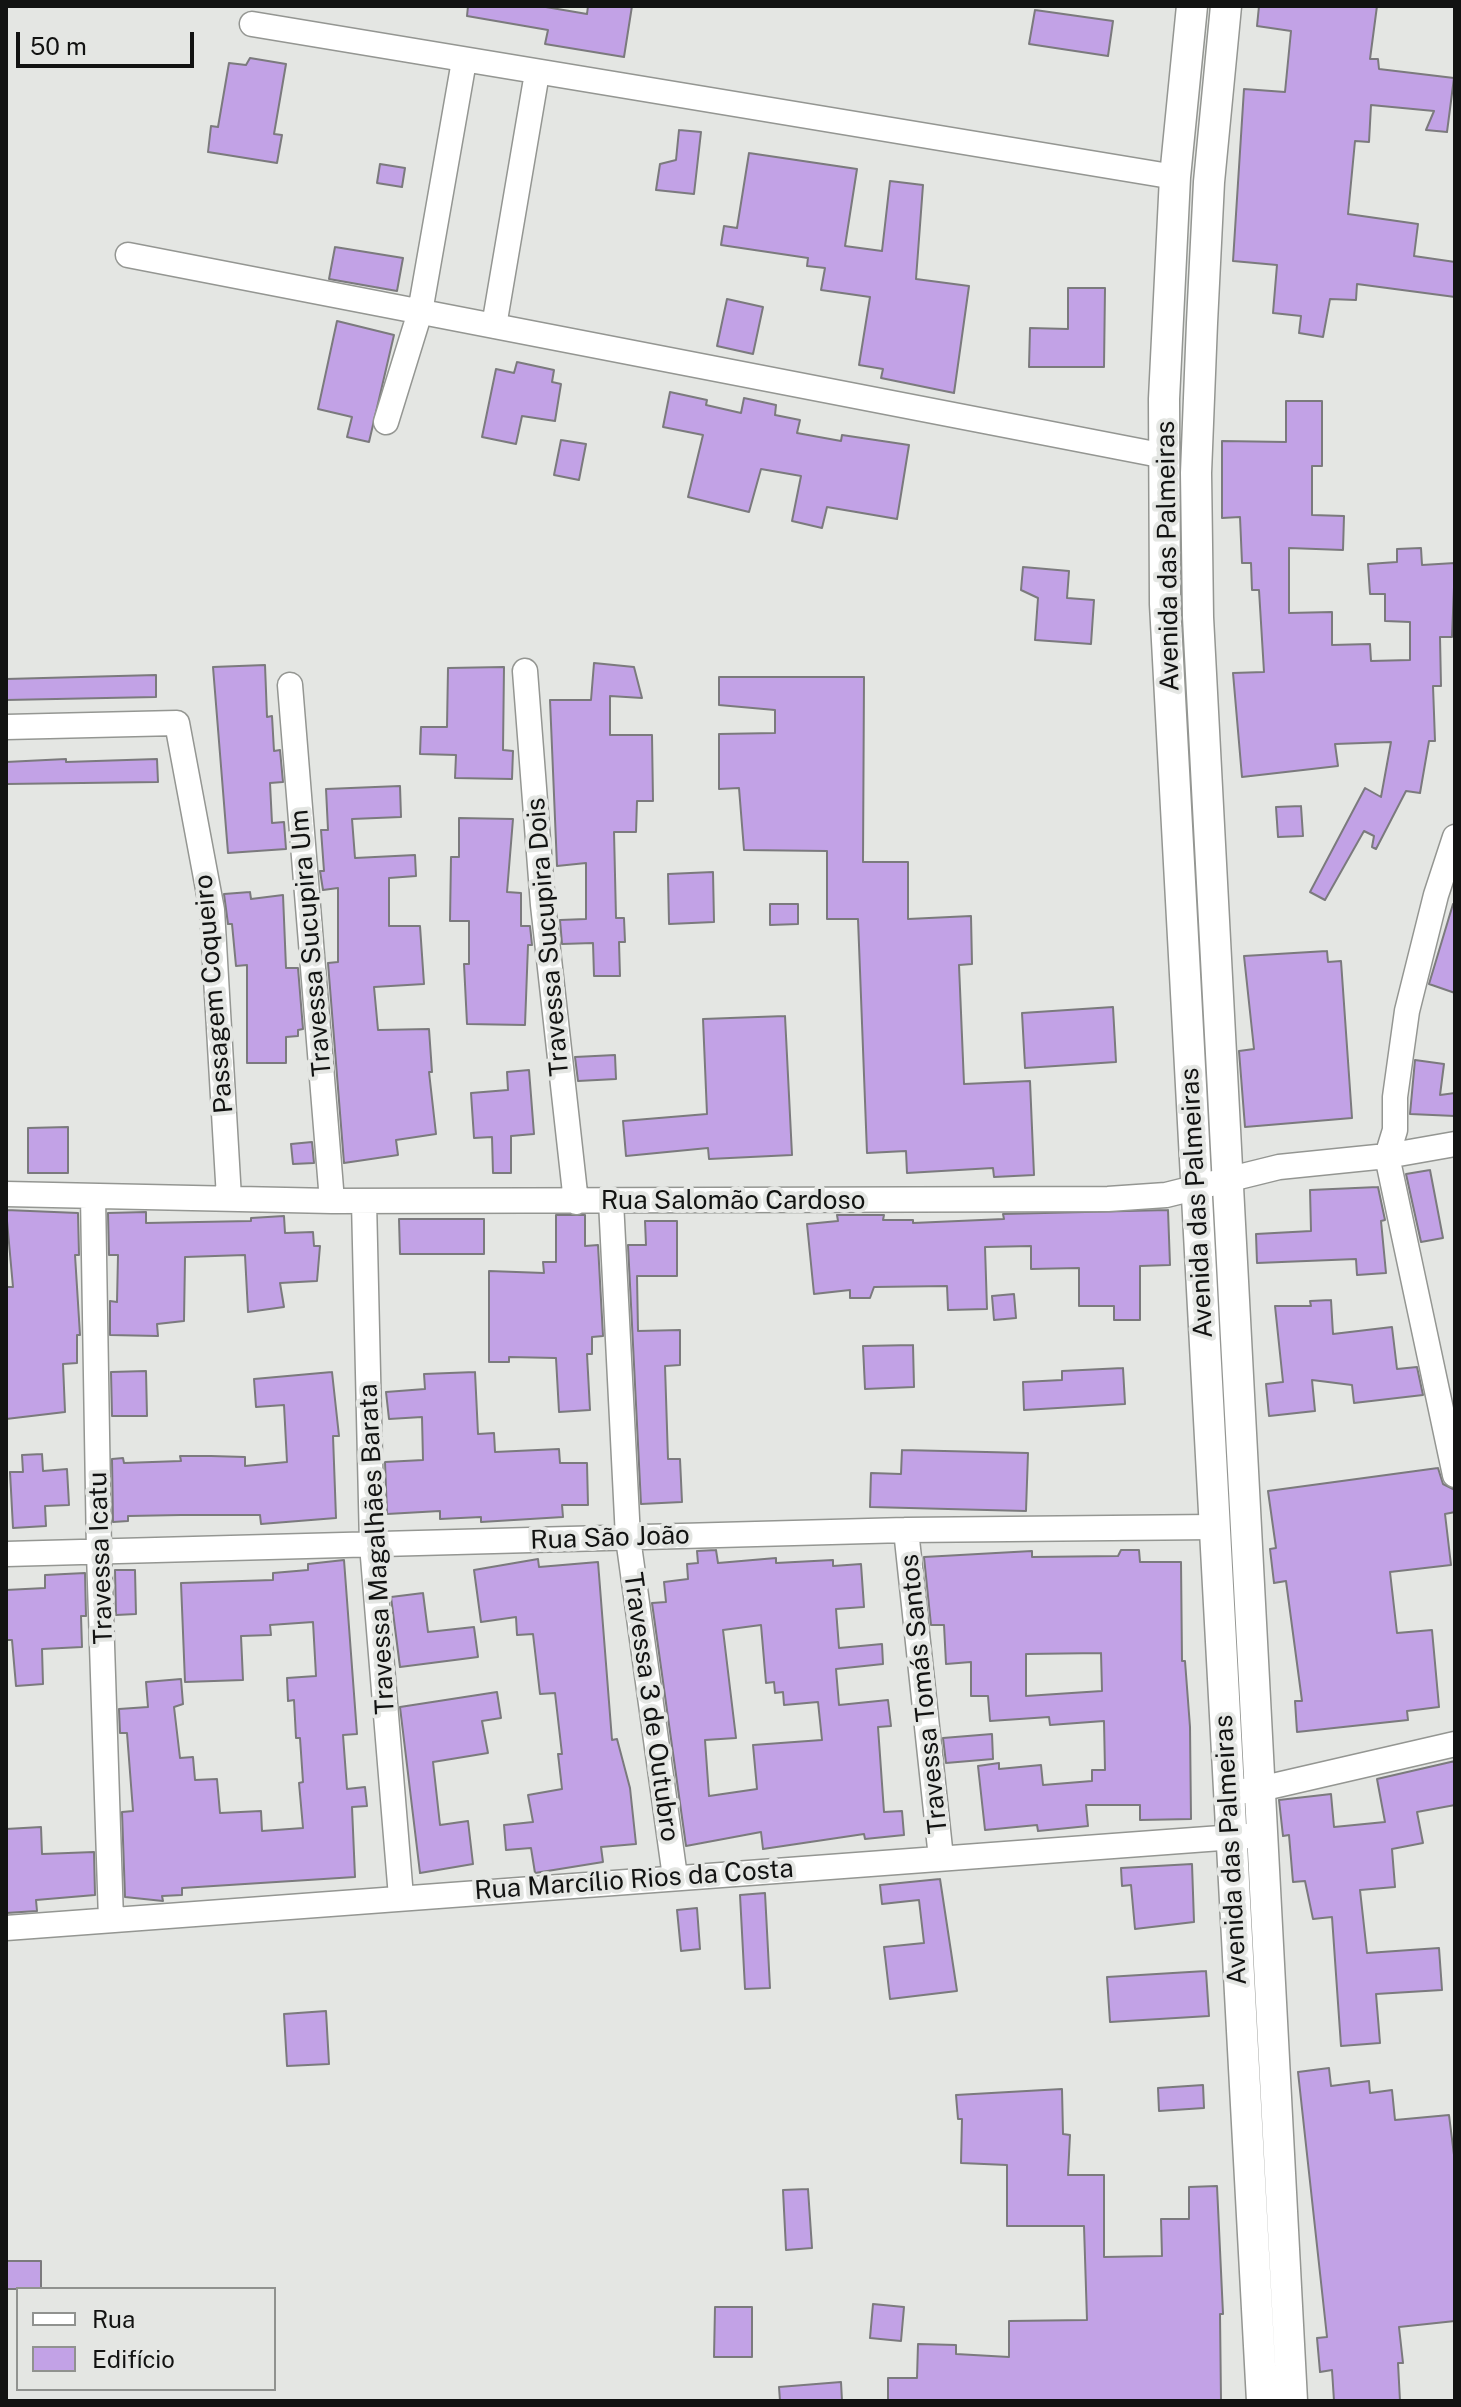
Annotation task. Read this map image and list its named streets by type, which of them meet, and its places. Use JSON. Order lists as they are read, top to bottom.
{
  "streets": {
    "main road": ["Avenida das Palmeiras"],
    "street": [
      "Travessa Sucupira Dois",
      "Travessa Sucupira Um",
      "Passagem Coqueiro",
      "Rua Salomão Cardoso",
      "Rua São João",
      "Travessa Magalhães Barata",
      "Travessa Icatu",
      "Travessa Tomás Santos",
      "Travessa 3 de Outubro",
      "Rua Marcílio Rios da Costa"
    ]
  },
  "crossings": [
    ["Avenida das Palmeiras", "Rua Salomão Cardoso"],
    ["Avenida das Palmeiras", "Rua São João"],
    ["Avenida das Palmeiras", "Rua Marcílio Rios da Costa"],
    ["Travessa Sucupira Dois", "Rua Salomão Cardoso"],
    ["Travessa Sucupira Um", "Rua Salomão Cardoso"],
    ["Passagem Coqueiro", "Rua Salomão Cardoso"],
    ["Rua Salomão Cardoso", "Travessa Magalhães Barata"],
    ["Rua Salomão Cardoso", "Travessa Icatu"],
    ["Rua Salomão Cardoso", "Travessa 3 de Outubro"],
    ["Rua São João", "Travessa Magalhães Barata"],
    ["Rua São João", "Travessa Icatu"],
    ["Rua São João", "Travessa Tomás Santos"],
    ["Rua São João", "Travessa 3 de Outubro"],
    ["Travessa Magalhães Barata", "Rua Marcílio Rios da Costa"],
    ["Travessa Icatu", "Rua Marcílio Rios da Costa"],
    ["Travessa Tomás Santos", "Rua Marcílio Rios da Costa"],
    ["Travessa 3 de Outubro", "Rua Marcílio Rios da Costa"]
  ],
  "legend": ["Rua", "Edifício"],
  "scale_bar": "50 m"
}
